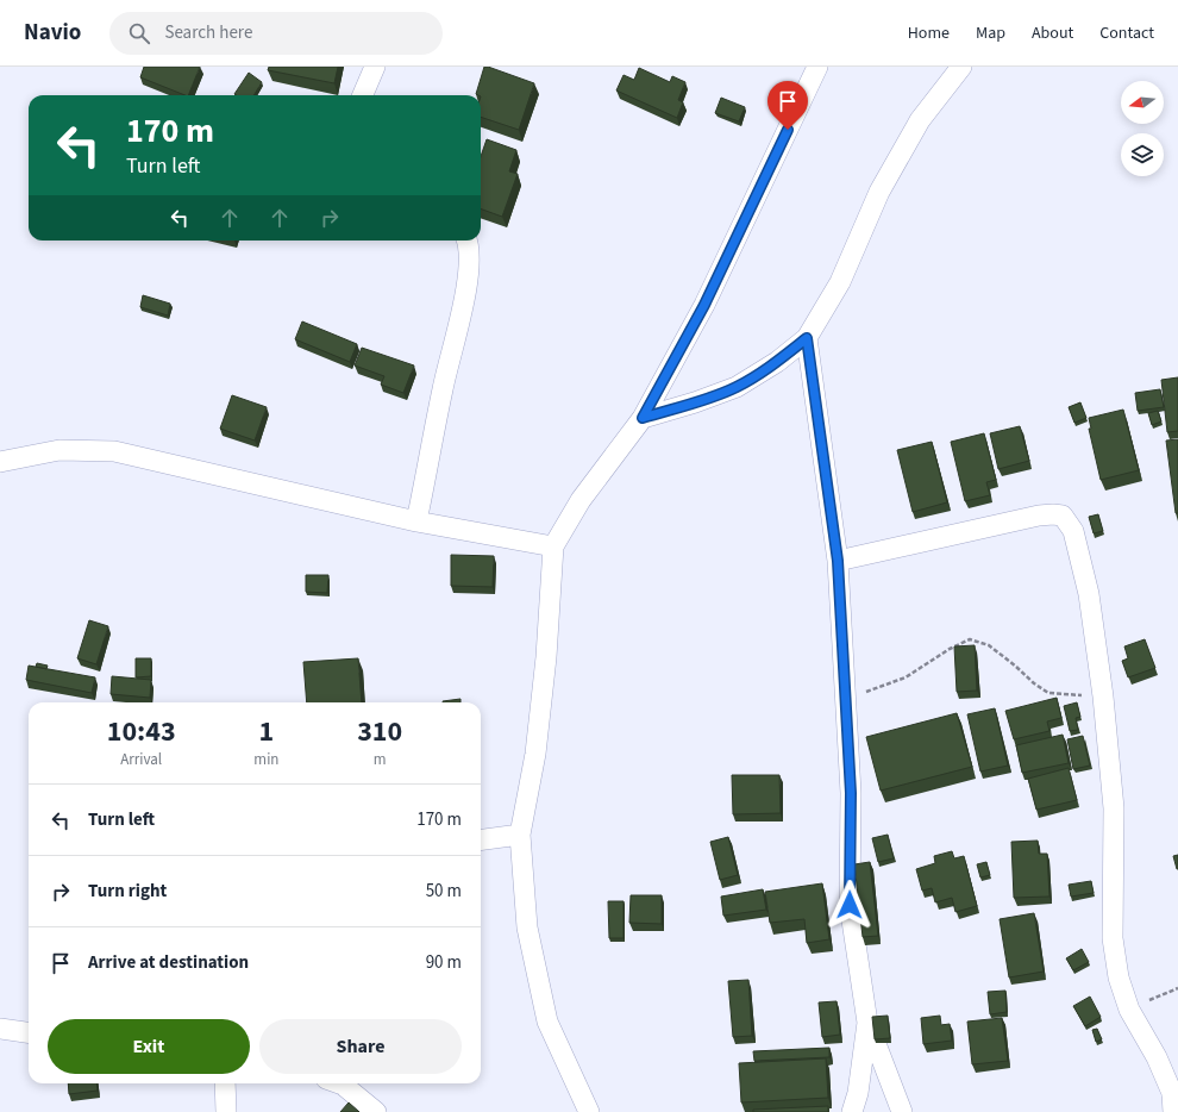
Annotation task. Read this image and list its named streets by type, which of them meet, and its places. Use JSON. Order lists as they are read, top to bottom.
{
  "north": "left",
  "page": {
    "header": "Navio",
    "search": "Search here",
    "nav": [
      "Home",
      "Map",
      "About",
      "Contact"
    ],
    "turn": ["170 m", "Turn left"],
    "eta": [
      "10:43",
      "Arrival",
      "1",
      "min",
      "310",
      "m"
    ],
    "list": [
      {
        "name": "Turn left",
        "value": "170 m"
      },
      {
        "name": "Turn right",
        "value": "50 m"
      },
      {
        "name": "Arrive at destination",
        "value": "90 m"
      }
    ],
    "buttons": ["Exit", "Share"]
  }
}
